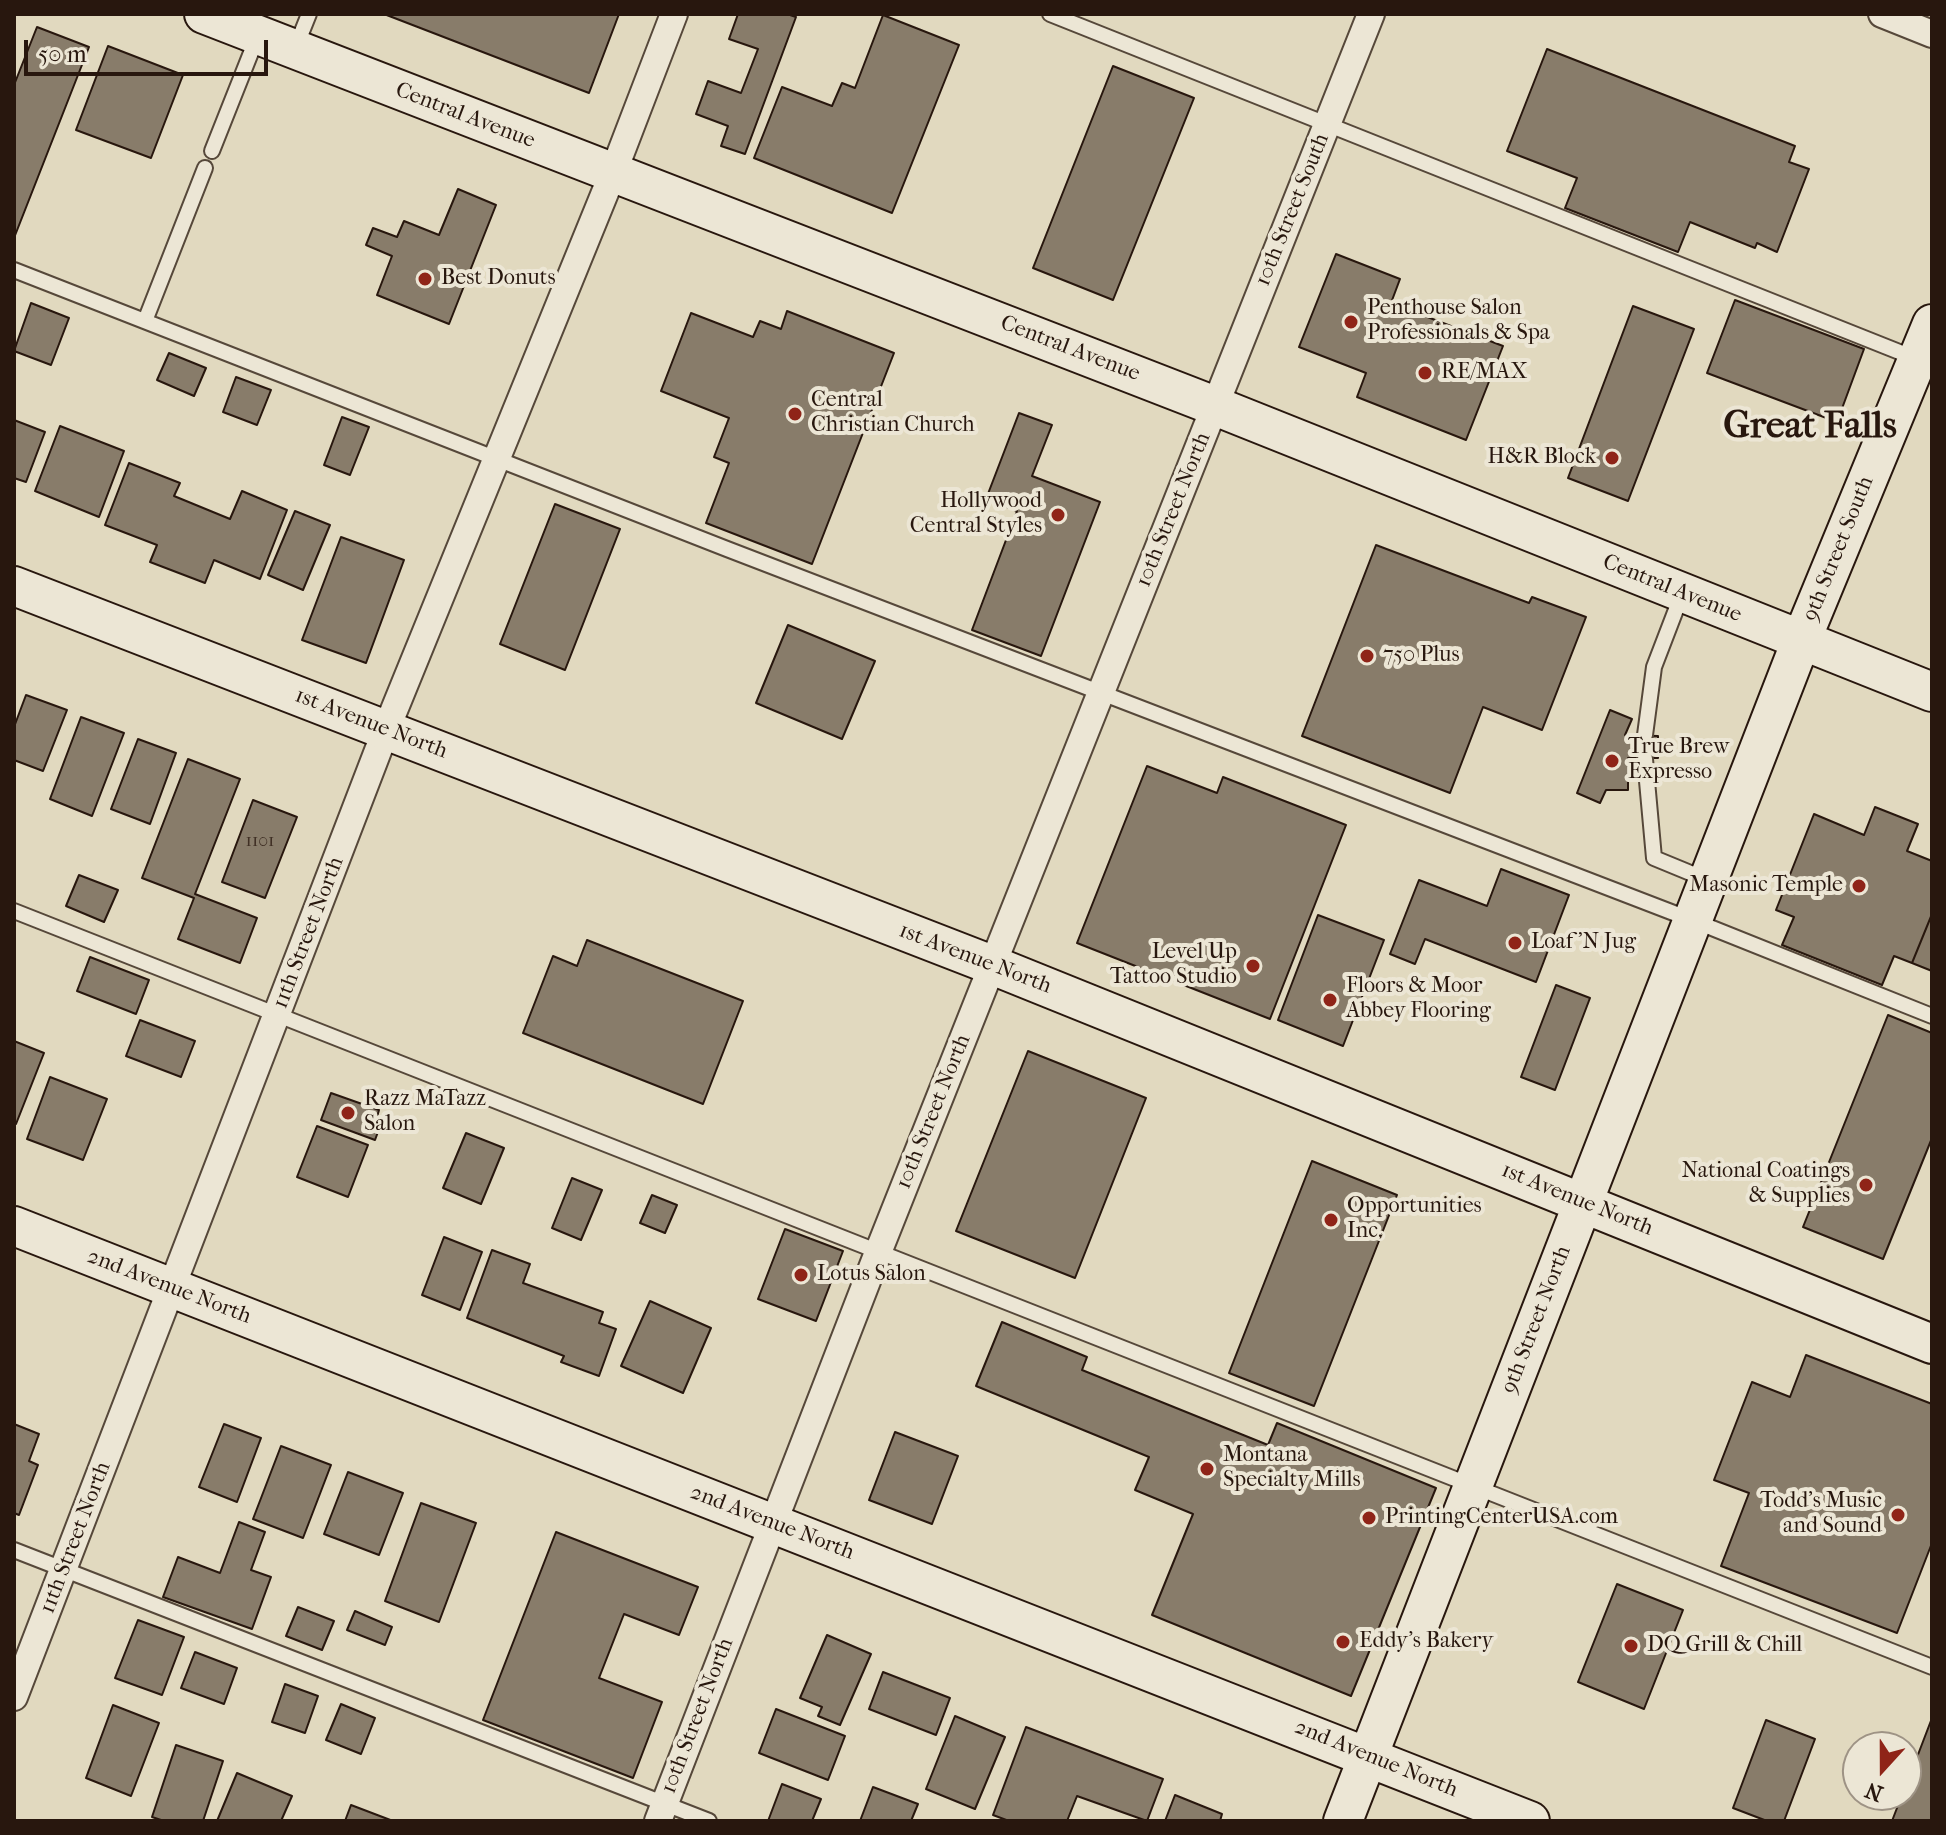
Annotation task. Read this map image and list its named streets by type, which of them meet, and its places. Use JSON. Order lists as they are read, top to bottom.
{
  "streets": {
    "main road": [
      "Central Avenue",
      "9th Street South",
      "1st Avenue North",
      "2nd Avenue North",
      "9th Street North"
    ],
    "street": ["10th Street South", "10th Street North", "11th Street North"]
  },
  "crossings": [
    ["Central Avenue", "10th Street South"],
    ["Central Avenue", "10th Street North"],
    ["Central Avenue", "9th Street South"],
    ["Central Avenue", "11th Street North"],
    ["Central Avenue", "9th Street North"],
    ["10th Street South", "10th Street North"],
    ["10th Street North", "1st Avenue North"],
    ["10th Street North", "2nd Avenue North"],
    ["9th Street South", "9th Street North"],
    ["1st Avenue North", "11th Street North"],
    ["1st Avenue North", "9th Street North"],
    ["11th Street North", "2nd Avenue North"],
    ["2nd Avenue North", "9th Street North"]
  ],
  "districts": ["Great Falls"],
  "places": [
    "Best Donuts",
    "Penthouse Salon Professionals & Spa",
    "RE/MAX",
    "Central Christian Church",
    "H&R Block",
    "Hollywood Central Styles",
    "750 Plus",
    "True Brew Expresso",
    "Masonic Temple",
    "Loaf 'N Jug",
    "Level Up Tattoo Studio",
    "Floors & Moor Abbey Flooring",
    "Razz MaTazz Salon",
    "National Coatings & Supplies",
    "Opportunities Inc.",
    "Lotus Salon",
    "Montana Specialty Mills",
    "Todd's Music and Sound",
    "PrintingCenterUSA.com",
    "Eddy's Bakery",
    "DQ Grill & Chill"
  ],
  "house_numbers": ["1101"],
  "scale_bar": "50 m",
  "north": "bottom"
}
